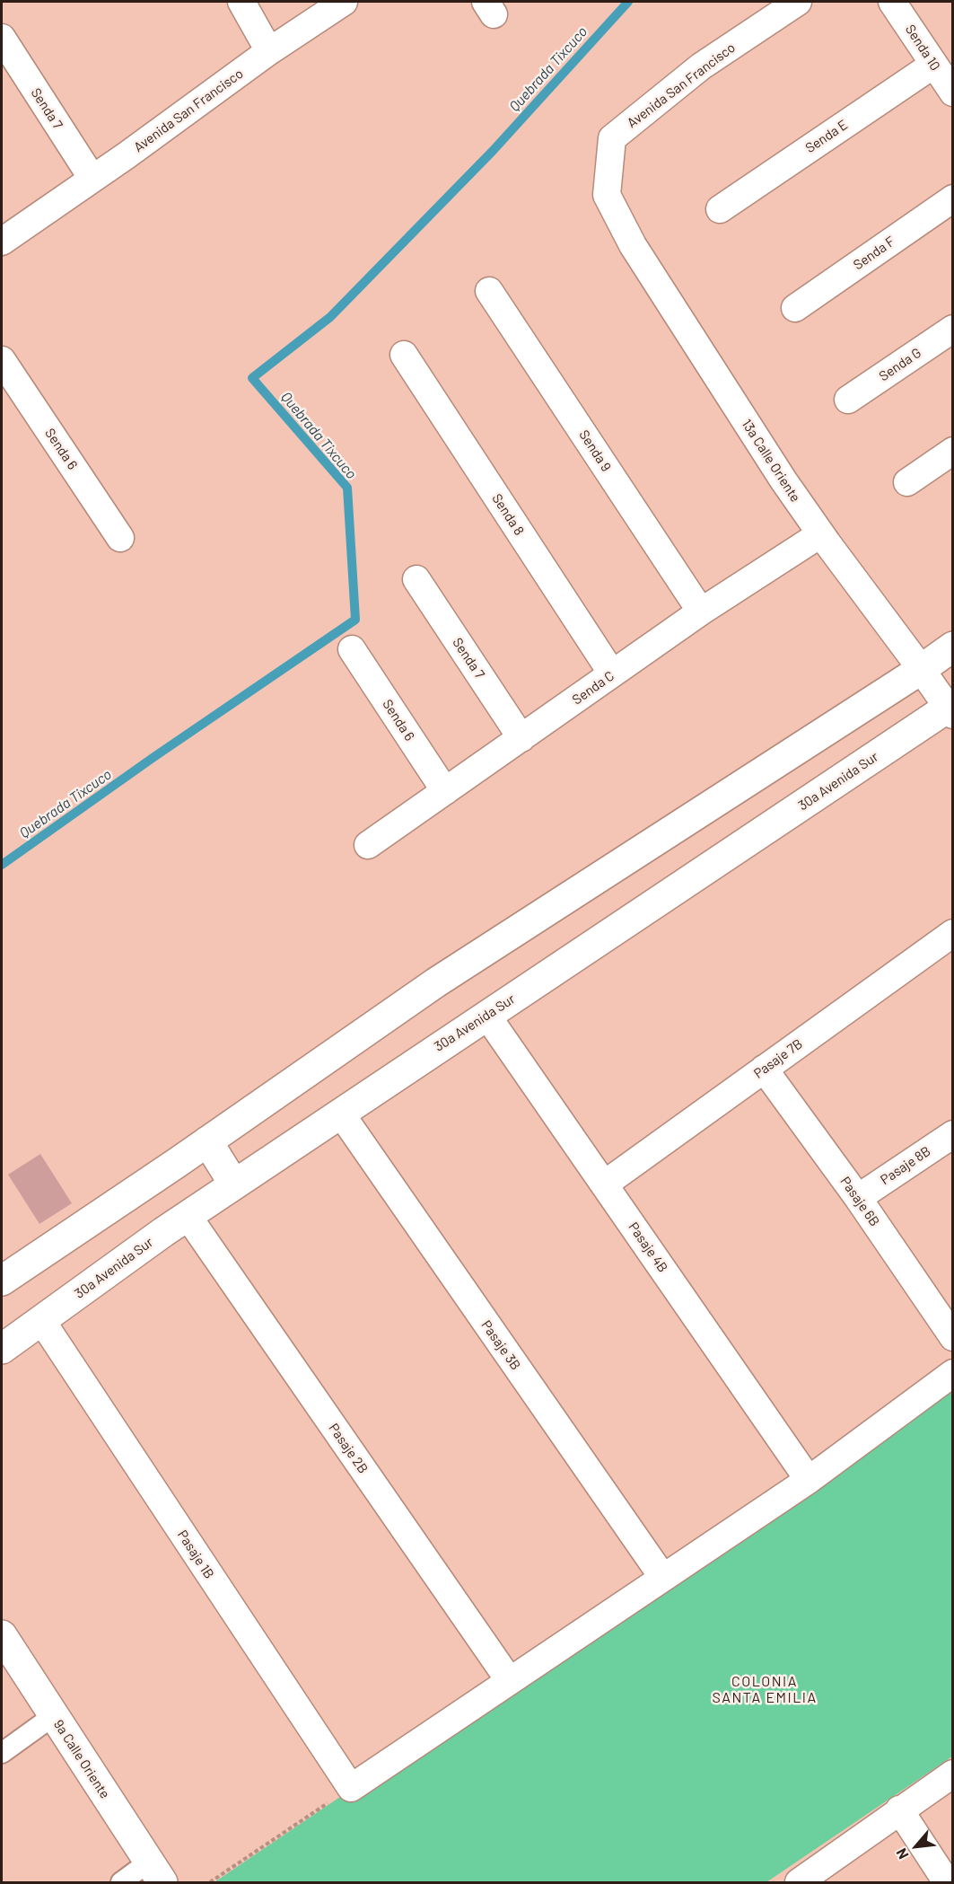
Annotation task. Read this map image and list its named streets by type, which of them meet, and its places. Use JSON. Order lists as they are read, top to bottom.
{
  "streets": {
    "street": [
      "Senda 10",
      "Avenida San Francisco",
      "Senda 7",
      "Senda E",
      "Senda F",
      "Senda G",
      "Senda 6",
      "Senda 9",
      "13a Calle Oriente",
      "Senda 8",
      "Senda C",
      "30a Avenida Sur",
      "Pasaje 7B",
      "Pasaje 8B",
      "Pasaje 6B",
      "Pasaje 4B",
      "Pasaje 3B",
      "Pasaje 2B",
      "Pasaje 1B",
      "9a Calle Oriente"
    ]
  },
  "crossings": [
    ["Senda 10", "Senda E"],
    ["Avenida San Francisco", "Senda 7"],
    ["Avenida San Francisco", "13a Calle Oriente"],
    ["Senda 7", "Senda C"],
    ["Senda 6", "Senda C"],
    ["Senda 9", "Senda C"],
    ["13a Calle Oriente", "Senda C"],
    ["13a Calle Oriente", "30a Avenida Sur"],
    ["Senda 8", "Senda C"],
    ["30a Avenida Sur", "Pasaje 4B"],
    ["30a Avenida Sur", "Pasaje 3B"],
    ["30a Avenida Sur", "Pasaje 2B"],
    ["30a Avenida Sur", "Pasaje 1B"],
    ["Pasaje 7B", "Pasaje 6B"],
    ["Pasaje 7B", "Pasaje 4B"],
    ["Pasaje 8B", "Pasaje 6B"]
  ],
  "districts": ["COLONIA SANTA EMILIA"],
  "water": ["Quebrada Tixcuco"],
  "north": "bottom left"
}
